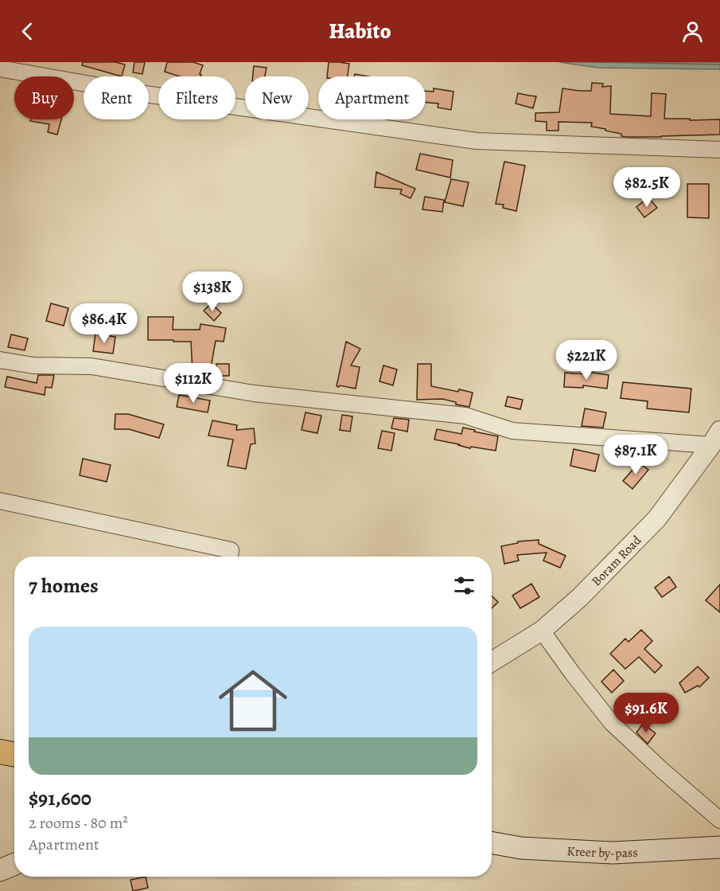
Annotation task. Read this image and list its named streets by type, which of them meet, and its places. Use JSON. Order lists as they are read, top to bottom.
{
  "streets": {
    "main road": ["Kreer by-pass"],
    "street": ["Boram Road"]
  },
  "page": {
    "header": "Habito",
    "chip": [
      "Buy",
      "Rent",
      "Filters",
      "New",
      "Apartment"
    ],
    "price": [
      "$82.5K",
      "$138K",
      "$86.4K",
      "$221K",
      "$112K",
      "$87.1K",
      "$91.6K"
    ],
    "heading": "7 homes",
    "list": [
      {
        "name": "$91,600",
        "note": "2 rooms · 80 m² · Apartment"
      }
    ]
  }
}
